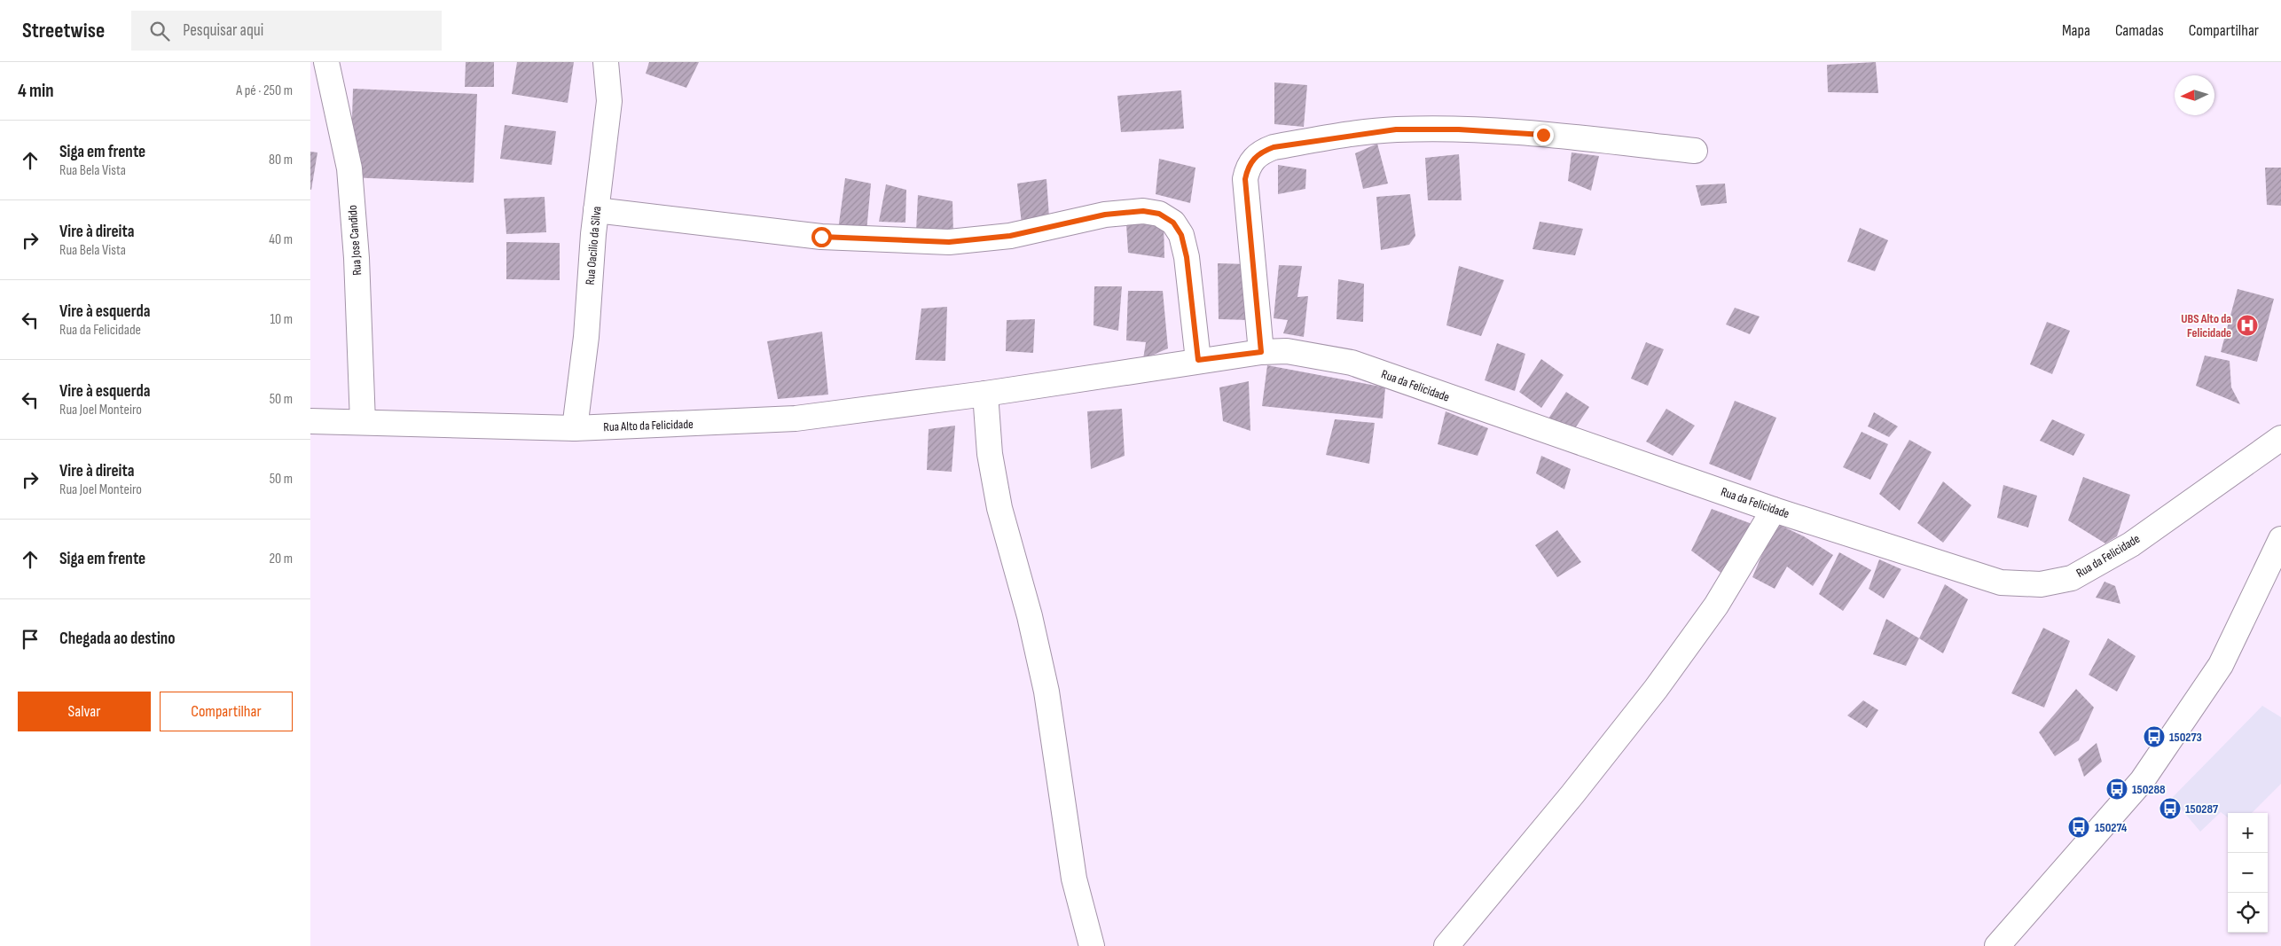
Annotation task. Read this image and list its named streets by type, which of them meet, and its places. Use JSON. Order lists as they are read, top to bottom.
{
  "streets": {
    "street": [
      "Rua Jose Candido",
      "Rua Oacilio da Silva",
      "Rua da Felicidade",
      "Rua Alto da Felicidade"
    ]
  },
  "crossings": [
    ["Rua Jose Candido", "Rua Alto da Felicidade"],
    ["Rua Oacilio da Silva", "Rua Alto da Felicidade"],
    ["Rua da Felicidade", "Rua Alto da Felicidade"]
  ],
  "places": {
    "hospital": ["UBS Alto da Felicidade"],
    "bus stop": [
      "150273",
      "150288",
      "150287",
      "150274"
    ]
  },
  "north": "left",
  "page": {
    "header": "Streetwise",
    "search": "Pesquisar aqui",
    "nav": ["Mapa", "Camadas", "Compartilhar"],
    "heading": ["4 min", "A pé · 250 m"],
    "list": [
      ["Siga em frente", "Rua Bela Vista", "80 m"],
      ["Vire à direita", "Rua Bela Vista", "40 m"],
      ["Vire à esquerda", "Rua da Felicidade", "10 m"],
      ["Vire à esquerda", "Rua Joel Monteiro", "50 m"],
      ["Vire à direita", "Rua Joel Monteiro", "50 m"],
      ["Siga em frente", "20 m"],
      "Chegada ao destino"
    ],
    "buttons": ["Salvar", "Compartilhar"],
    "map_buttons": ["+", "−"]
  }
}
